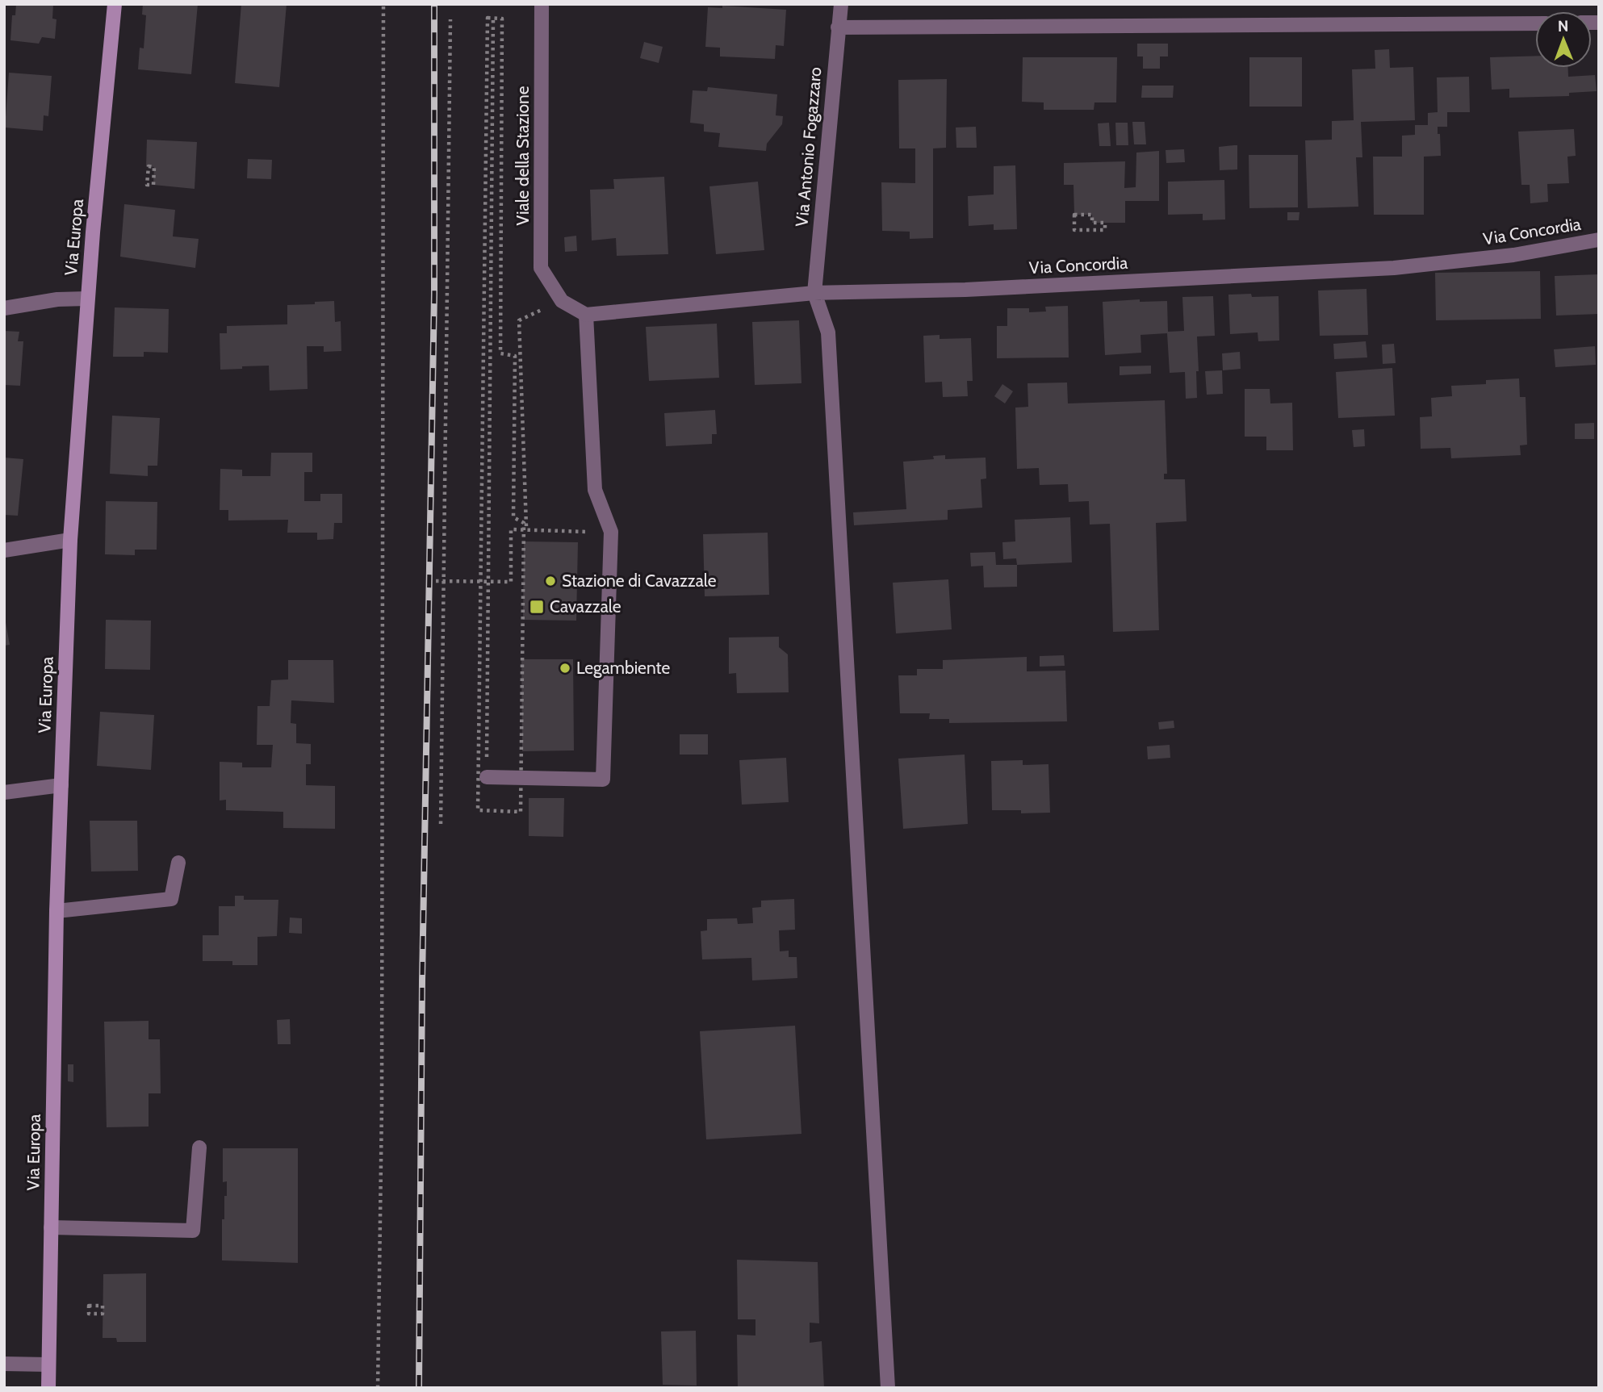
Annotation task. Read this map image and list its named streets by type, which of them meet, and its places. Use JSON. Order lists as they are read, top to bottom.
{
  "streets": {
    "street": [
      "Via Antonio Fogazzaro",
      "Viale della Stazione",
      "Via Concordia",
      "Via Europa"
    ]
  },
  "crossings": [
    ["Via Antonio Fogazzaro", "Via Concordia"]
  ],
  "places": {
    "other": ["Stazione di Cavazzale", "Legambiente"],
    "transit": ["Cavazzale"]
  },
  "north": "top"
}
